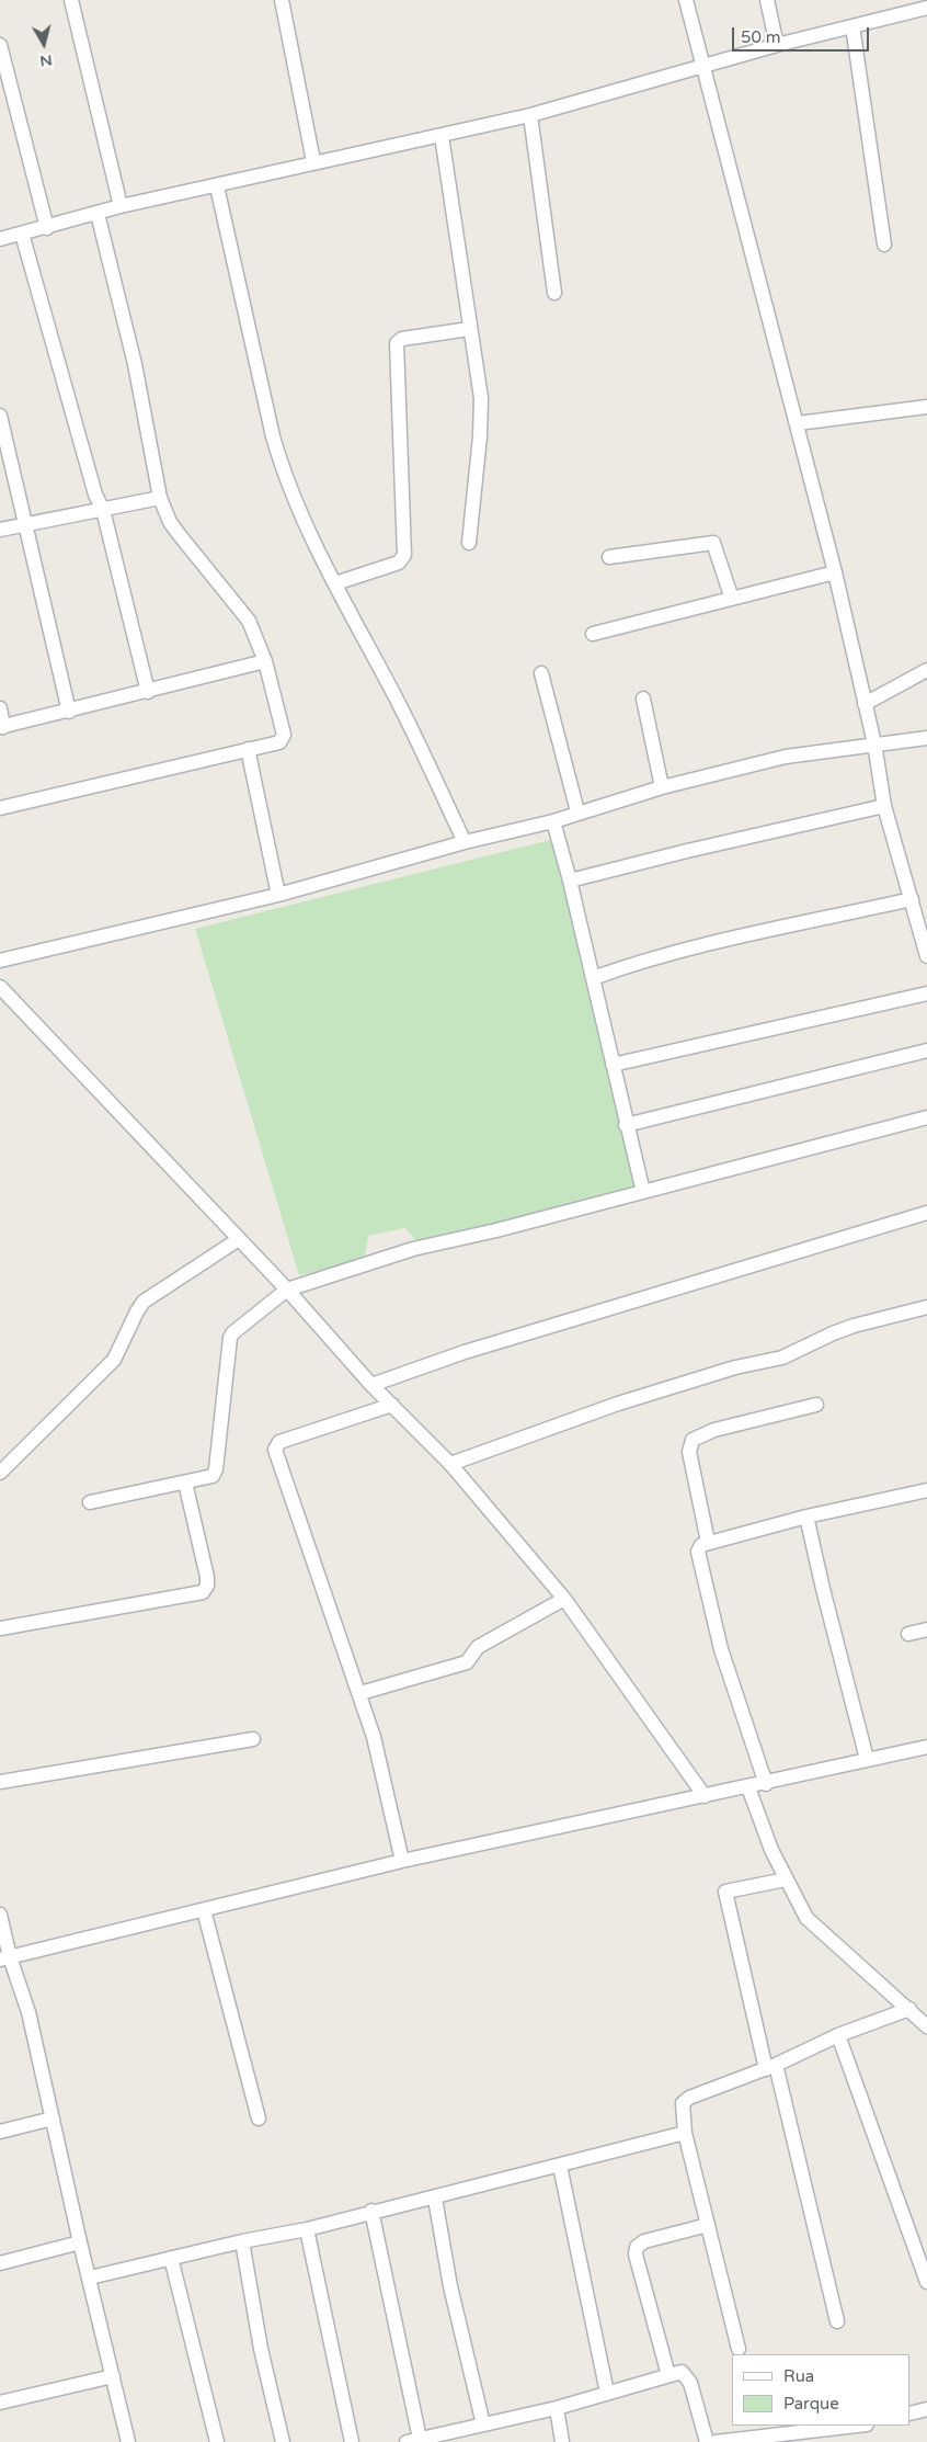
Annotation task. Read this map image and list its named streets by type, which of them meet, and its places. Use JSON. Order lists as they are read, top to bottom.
{
  "legend": ["Rua", "Parque"],
  "scale_bar": "50 m",
  "north": "bottom"
}
